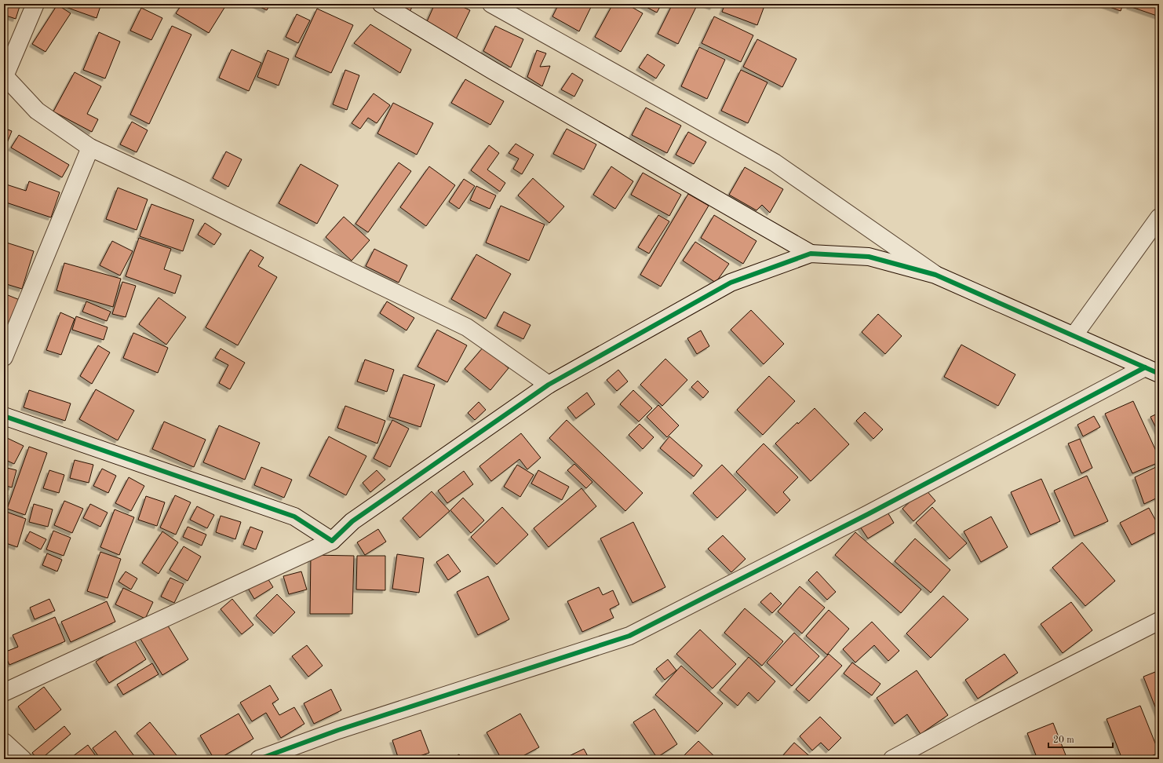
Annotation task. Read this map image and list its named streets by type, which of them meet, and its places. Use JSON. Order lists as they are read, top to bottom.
{
  "scale_bar": "20 m"
}
